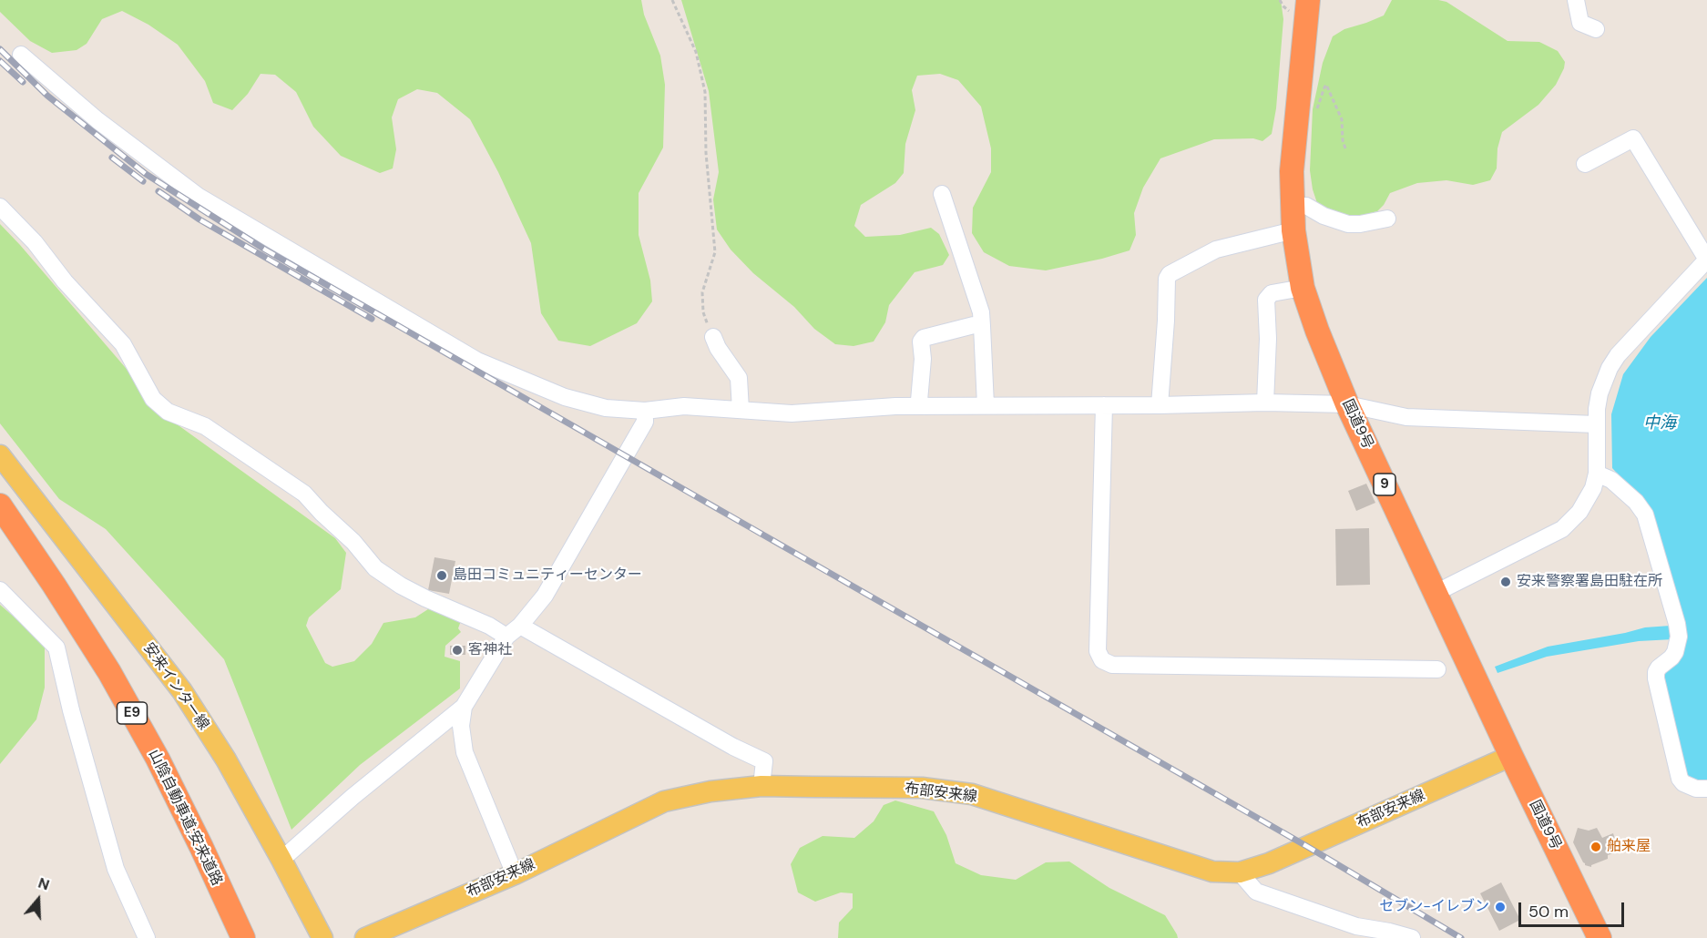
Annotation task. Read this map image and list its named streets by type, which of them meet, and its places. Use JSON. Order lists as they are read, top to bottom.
{
  "streets": {
    "highway": [
      "国道9号",
      "9",
      "E9",
      "山陰自動車道;安来道路"
    ],
    "main road": ["安来インター線", "布部安来線"]
  },
  "crossings": [
    ["国道9号", "布部安来線"]
  ],
  "water": ["中海"],
  "places": [
    "島田コミュニティーセンター",
    "安来警察署島田駐在所",
    "客神社",
    "舶来屋",
    "セブン-イレブン"
  ],
  "scale_bar": "50 m",
  "north": "top"
}
